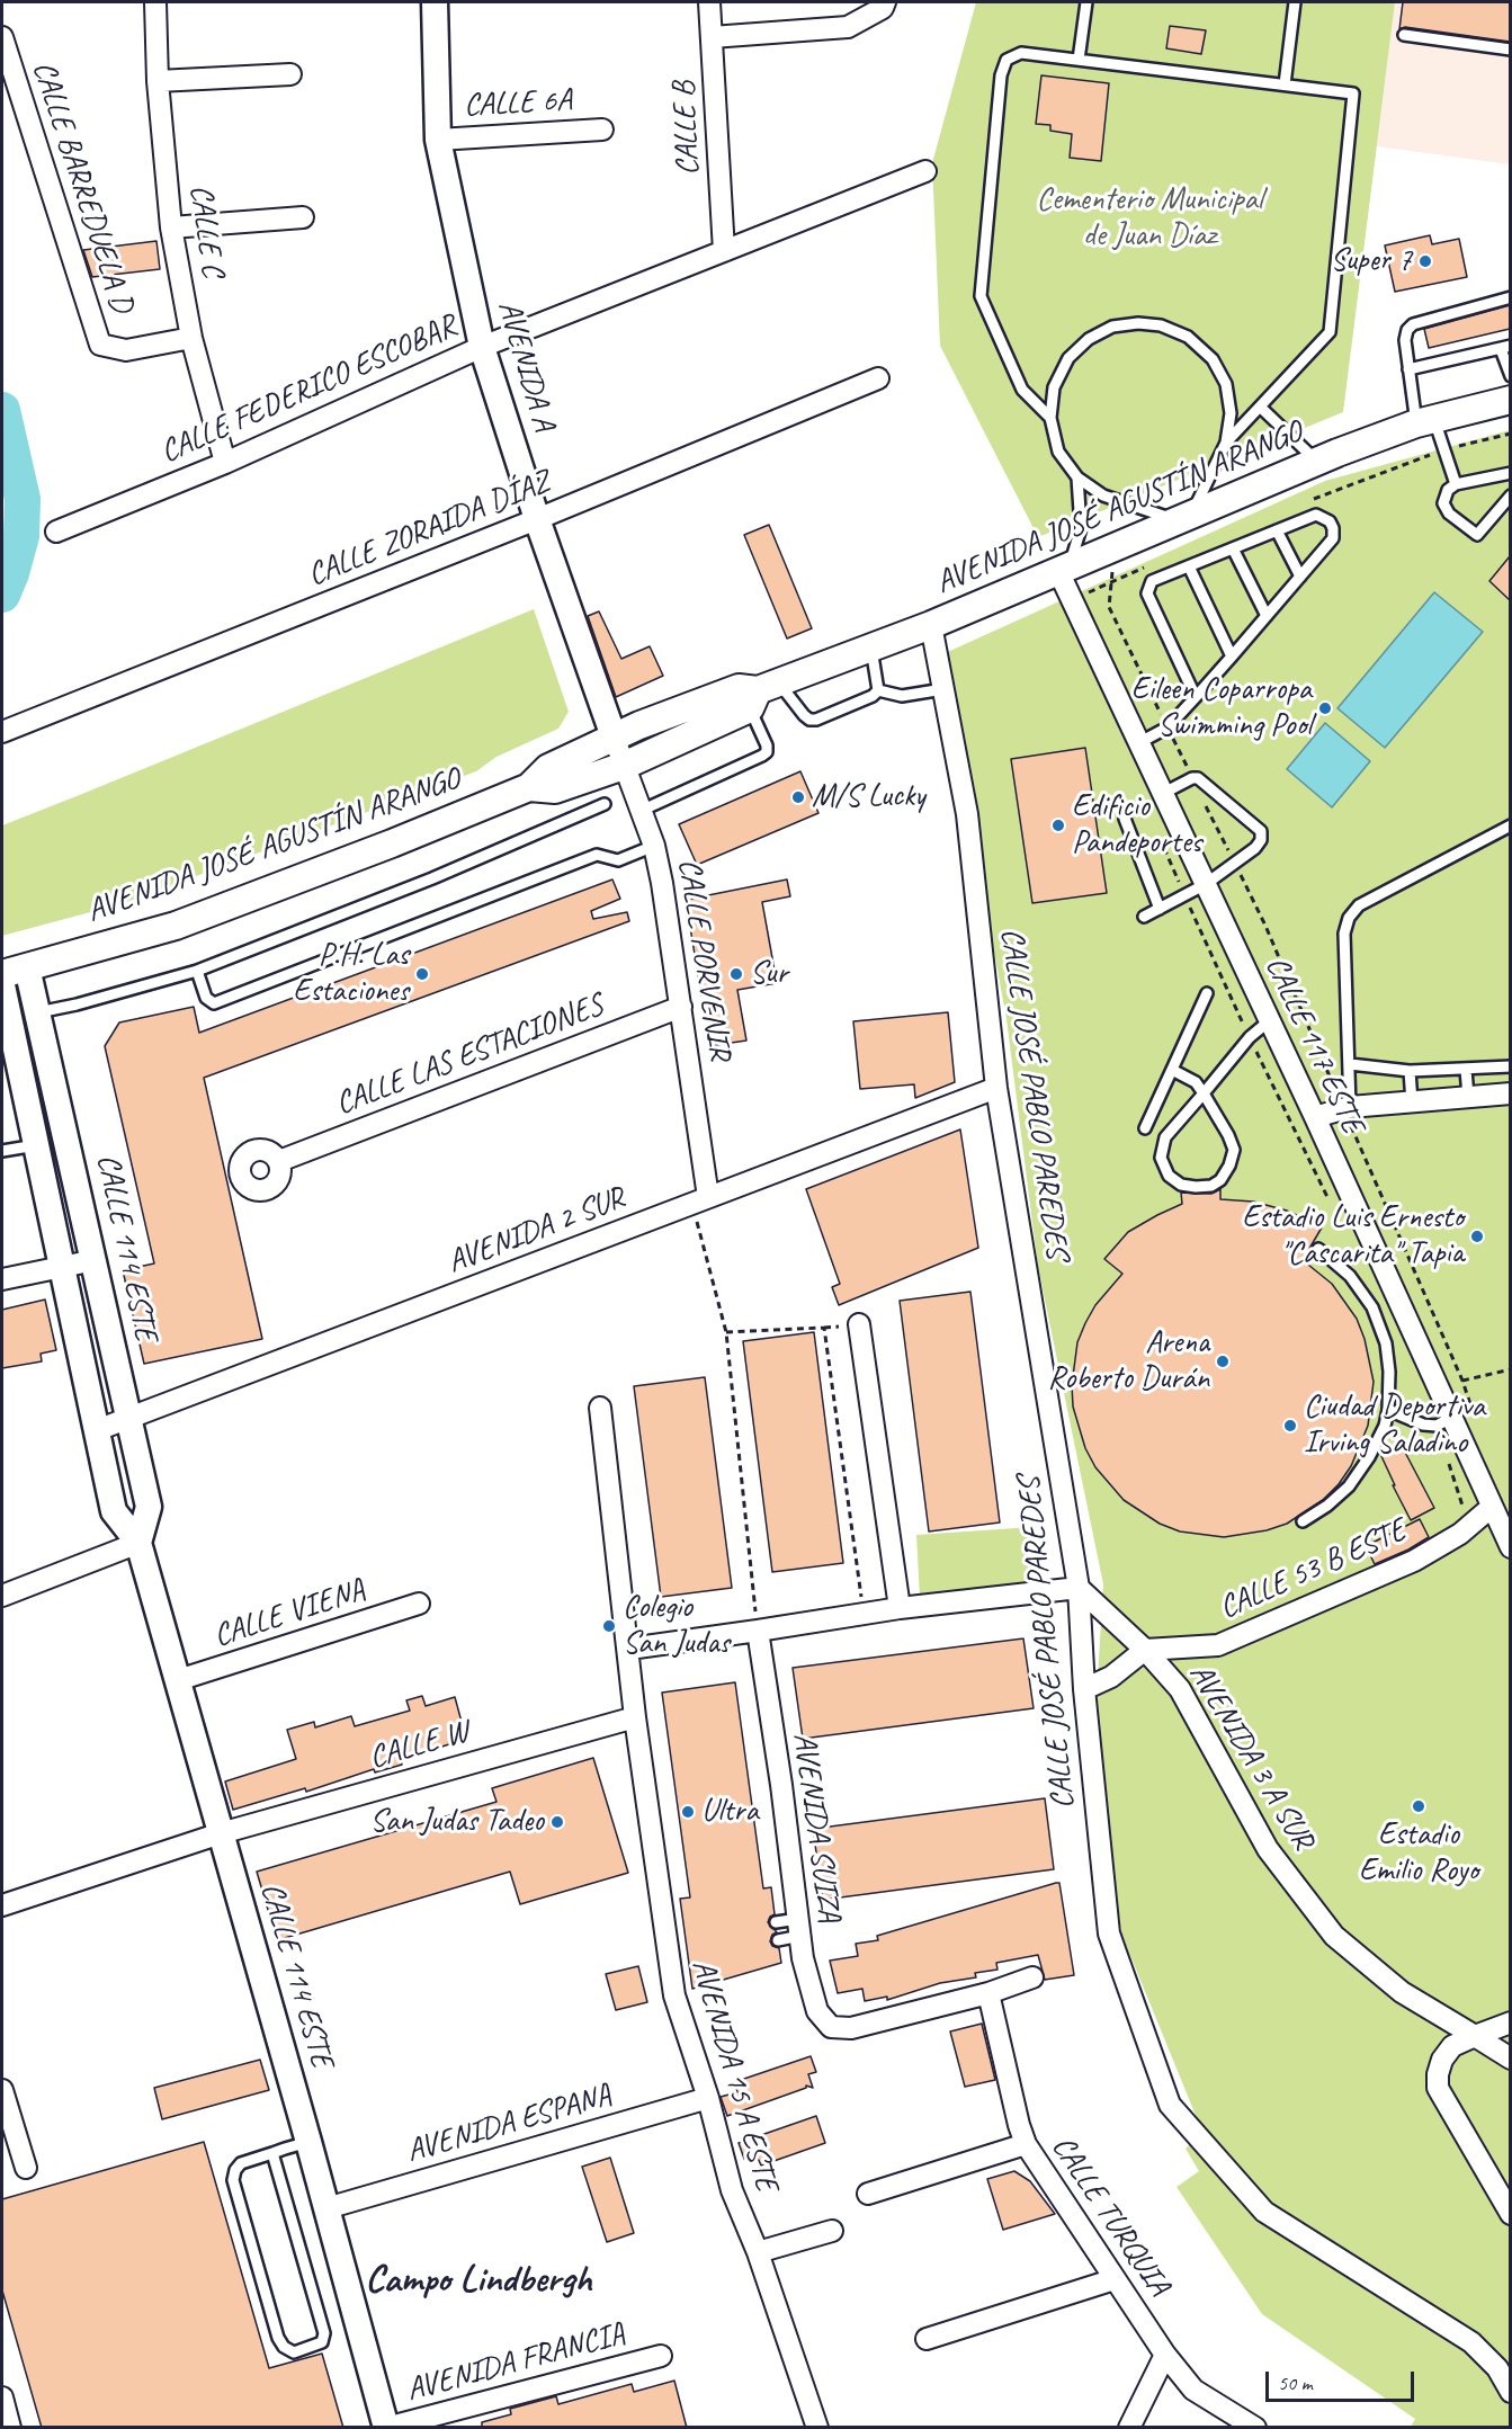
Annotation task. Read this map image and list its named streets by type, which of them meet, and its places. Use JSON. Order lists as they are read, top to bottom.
{
  "streets": {
    "main road": ["AVENIDA JOSÉ AGUSTÍN ARANGO"],
    "street": [
      "CALLE 6A",
      "CALLE B",
      "CALLE BARREDUELA D",
      "CALLE C",
      "AVENIDA A",
      "CALLE FEDERICO ESCOBAR",
      "CALLE ZORAIDA DÍAZ",
      "CALLE PORVENIR",
      "CALLE 117 ESTE",
      "CALLE LAS ESTACIONES",
      "CALLE JOSÉ PABLO PAREDES",
      "AVENIDA 2 SUR",
      "CALLE 114 ESTE",
      "CALLE 53 B ESTE",
      "CALLE VIENA",
      "CALLE W",
      "AVENIDA 3 A SUR",
      "AVENIDA SUIZA",
      "AVENIDA 15 A ESTE",
      "AVENIDA ESPANA",
      "CALLE TURQUIA",
      "AVENIDA FRANCIA"
    ]
  },
  "crossings": [
    ["CALLE 6A", "AVENIDA A"],
    ["CALLE B", "CALLE FEDERICO ESCOBAR"],
    ["CALLE BARREDUELA D", "CALLE C"],
    ["CALLE C", "CALLE FEDERICO ESCOBAR"],
    ["AVENIDA A", "CALLE FEDERICO ESCOBAR"],
    ["AVENIDA A", "AVENIDA JOSÉ AGUSTÍN ARANGO"],
    ["AVENIDA A", "CALLE ZORAIDA DÍAZ"],
    ["AVENIDA A", "CALLE PORVENIR"],
    ["AVENIDA JOSÉ AGUSTÍN ARANGO", "CALLE PORVENIR"],
    ["AVENIDA JOSÉ AGUSTÍN ARANGO", "CALLE 117 ESTE"],
    ["AVENIDA JOSÉ AGUSTÍN ARANGO", "CALLE JOSÉ PABLO PAREDES"],
    ["AVENIDA JOSÉ AGUSTÍN ARANGO", "CALLE 114 ESTE"],
    ["CALLE PORVENIR", "CALLE LAS ESTACIONES"],
    ["CALLE PORVENIR", "AVENIDA 2 SUR"],
    ["CALLE 117 ESTE", "CALLE 53 B ESTE"],
    ["CALLE JOSÉ PABLO PAREDES", "AVENIDA 2 SUR"],
    ["CALLE JOSÉ PABLO PAREDES", "AVENIDA 3 A SUR"],
    ["AVENIDA 2 SUR", "CALLE 114 ESTE"],
    ["CALLE 114 ESTE", "CALLE VIENA"],
    ["CALLE 114 ESTE", "CALLE W"],
    ["CALLE 114 ESTE", "AVENIDA ESPANA"],
    ["CALLE 114 ESTE", "AVENIDA FRANCIA"],
    ["CALLE 53 B ESTE", "AVENIDA 3 A SUR"],
    ["CALLE W", "AVENIDA 15 A ESTE"],
    ["AVENIDA SUIZA", "CALLE TURQUIA"],
    ["AVENIDA 15 A ESTE", "AVENIDA ESPANA"]
  ],
  "districts": ["Campo Lindbergh"],
  "parks": ["Cementerio Municipal de Juan Díaz"],
  "places": [
    "Super 7",
    "Eileen Coparropa Swimming Pool",
    "M/S Lucky",
    "Edificio Pandeportes",
    "P.H. Las Estaciones",
    "Sur",
    "Estadio Luis Ernesto \"Cascarita\" Tapia",
    "Arena Roberto Durán",
    "Ciudad Deportiva Irving Saladino",
    "Colegio San Judas",
    "Estadio Emilio Royo",
    "Ultra",
    "San Judas Tadeo"
  ],
  "scale_bar": "50 m"
}
